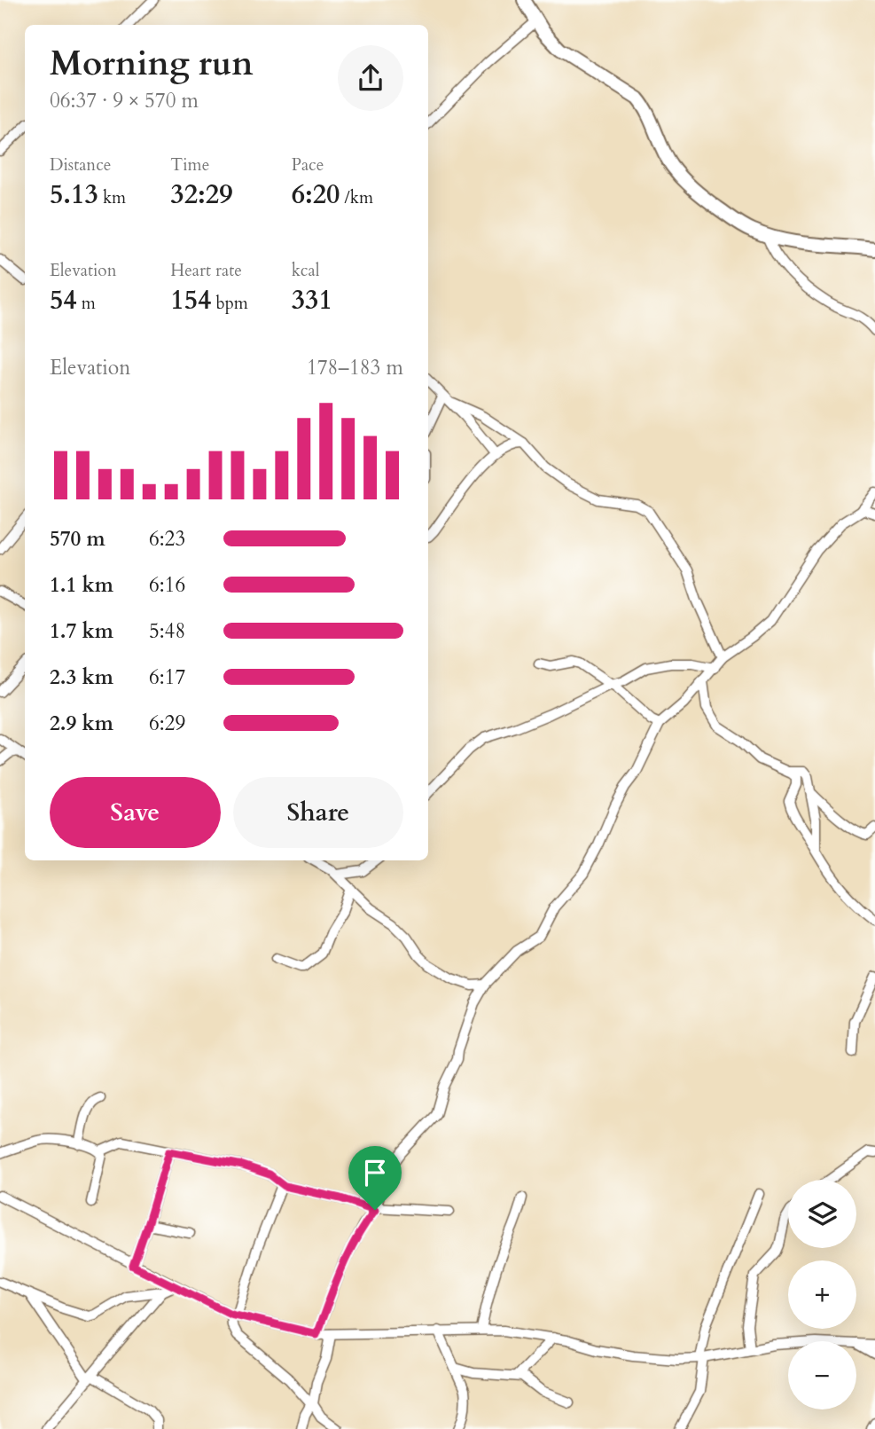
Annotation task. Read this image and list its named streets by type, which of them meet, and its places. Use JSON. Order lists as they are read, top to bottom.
{
  "page": {
    "heading": ["Morning run", "06:37 · 9 × 570 m"],
    "stats": [
      ["Distance", "5.13 km"],
      ["Time", "32:29"],
      ["Pace", "6:20 /km"],
      ["Elevation", "54 m"],
      ["Heart rate", "154 bpm"],
      ["kcal", "331"]
    ],
    "chart": ["Elevation", "178–183 m"],
    "list": [
      {
        "name": "570 m",
        "note": "6:23"
      },
      {
        "name": "1.1 km",
        "note": "6:16"
      },
      {
        "name": "1.7 km",
        "note": "5:48"
      },
      {
        "name": "2.3 km",
        "note": "6:17"
      },
      {
        "name": "2.9 km",
        "note": "6:29"
      }
    ],
    "buttons": ["Save", "Share"],
    "map_buttons": ["+", "−"]
  }
}
